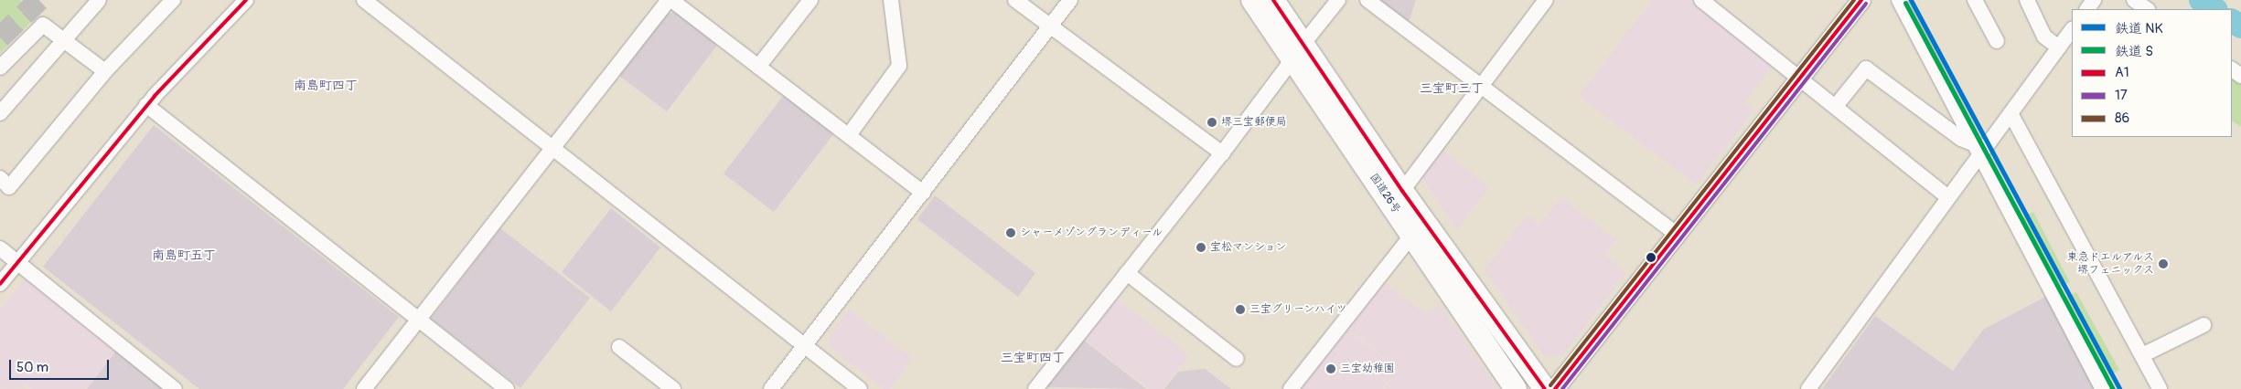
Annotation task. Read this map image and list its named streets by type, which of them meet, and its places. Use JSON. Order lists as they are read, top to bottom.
{
  "streets": {
    "highway": ["国道26号"]
  },
  "districts": [
    "南島町四丁",
    "三宝町三丁",
    "南島町五丁",
    "三宝町四丁"
  ],
  "places": [
    "堺三宝郵便局",
    "シャーメゾングランディール",
    "宝松マンション",
    "東急ドエルアルス 堺フェニックス",
    "三宝グリーンハイツ",
    "三宝幼稚園"
  ],
  "lines": [
    "rail line NK",
    "transit line A1",
    "transit line 86",
    "rail line S",
    "transit line 17"
  ],
  "legend": [
    "鉄道 NK",
    "鉄道 S",
    "A1",
    "17",
    "86"
  ],
  "scale_bar": "50 m"
}
